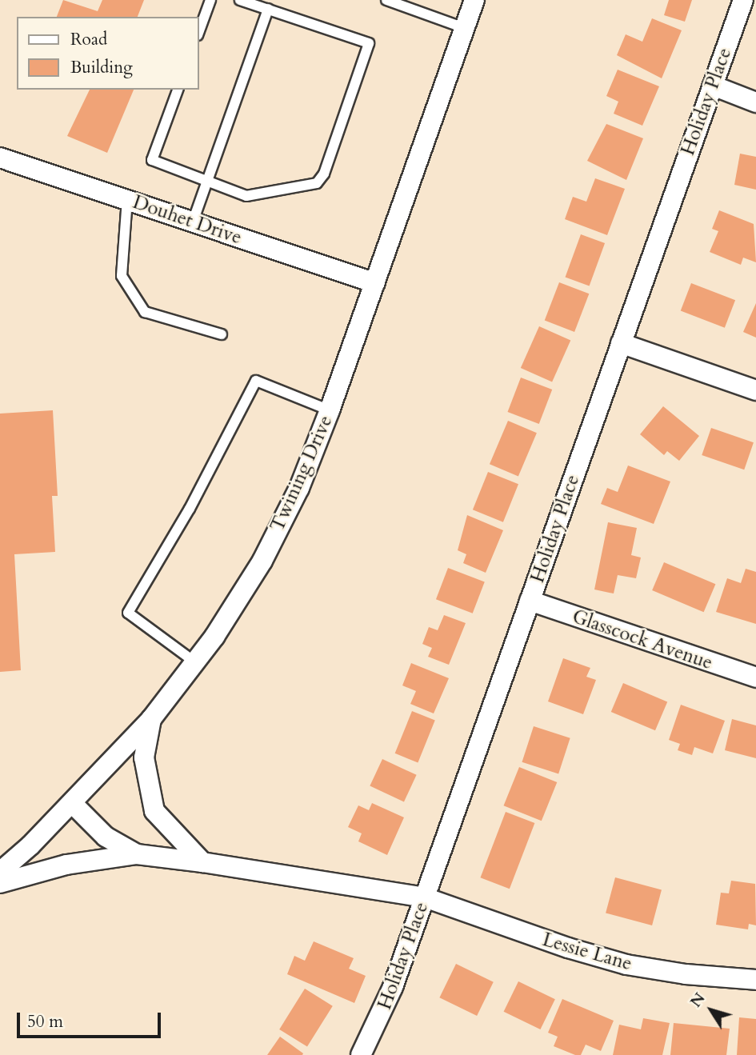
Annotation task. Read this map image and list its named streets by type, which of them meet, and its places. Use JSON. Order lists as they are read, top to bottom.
{
  "streets": {
    "street": [
      "Holiday Place",
      "Douhet Drive",
      "Twining Drive",
      "Glasscock Avenue",
      "Lessie Lane"
    ]
  },
  "crossings": [
    ["Holiday Place", "Glasscock Avenue"],
    ["Holiday Place", "Lessie Lane"],
    ["Douhet Drive", "Twining Drive"]
  ],
  "legend": ["Road", "Building"],
  "scale_bar": "50 m",
  "north": "top left"
}
